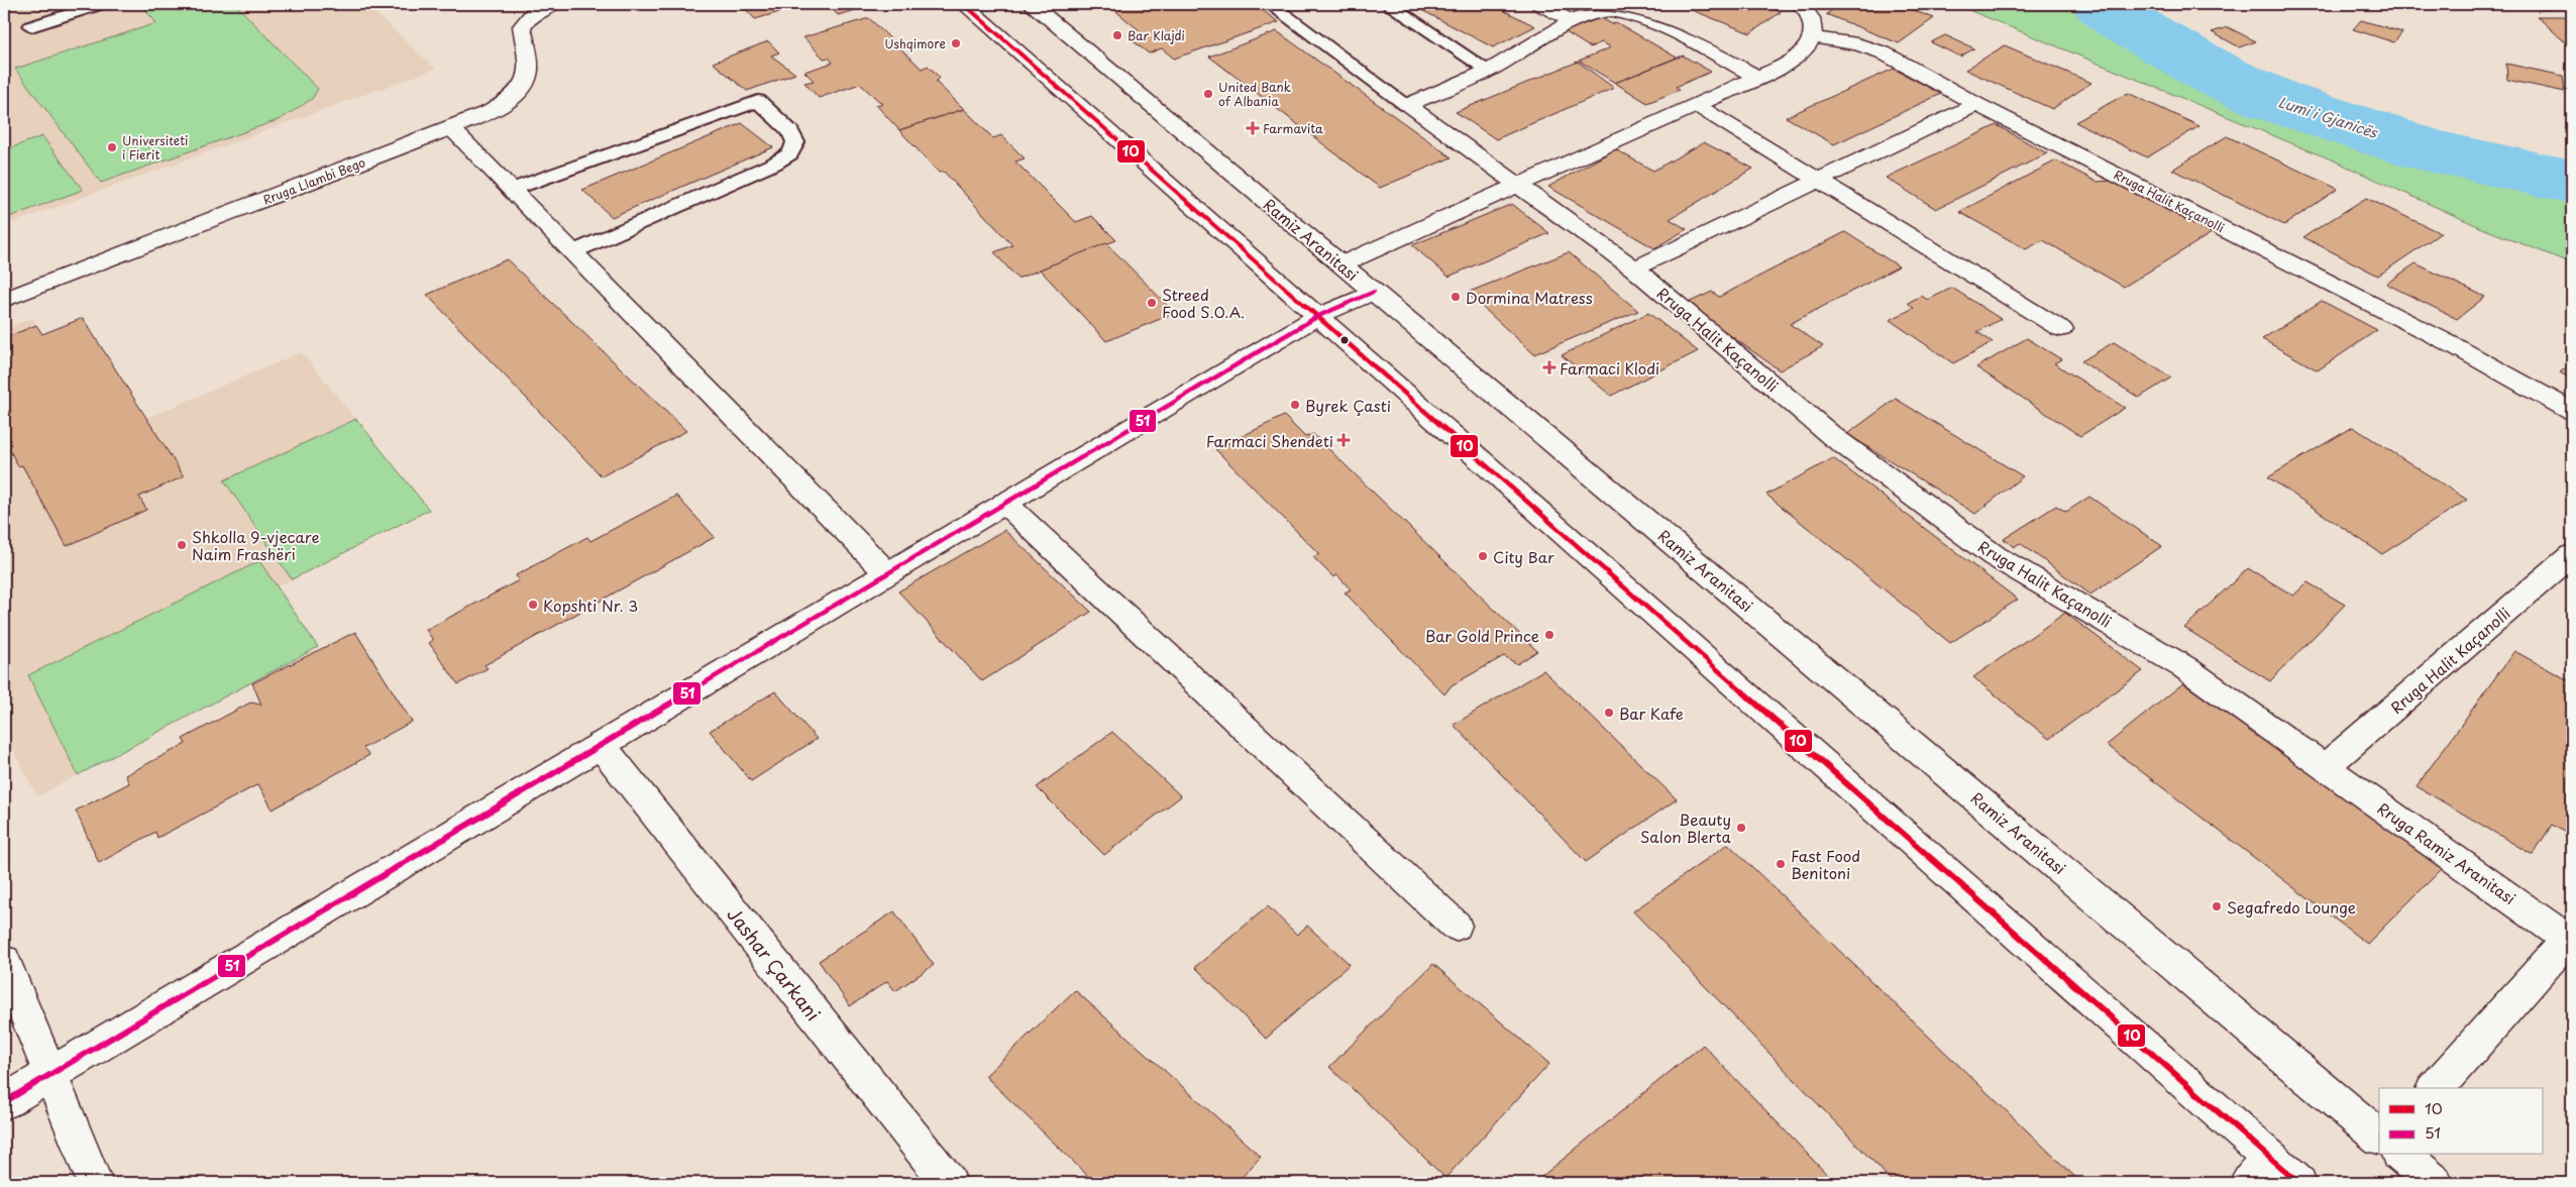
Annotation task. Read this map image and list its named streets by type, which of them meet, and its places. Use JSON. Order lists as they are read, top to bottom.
{
  "streets": {
    "street": [
      "Rruga Llambi Bego",
      "Rruga Halit Kaçanolli",
      "Ramiz Aranitasi",
      "Rruga Ramiz Aranitasi",
      "Jashar Çarkani"
    ]
  },
  "crossings": [
    ["Rruga Halit Kaçanolli", "Rruga Ramiz Aranitasi"]
  ],
  "water": ["Lumi i Gjanicës"],
  "places": {
    "other": [
      "Bar Klajdi",
      "Ushqimore",
      "United Bank of Albania",
      "Universiteti i Fierit",
      "Dormina Matress",
      "Streed Food S.O.A.",
      "Byrek Çasti",
      "Shkolla 9-vjecare Naim Frashëri",
      "City Bar",
      "Kopshti Nr. 3",
      "Bar Gold Prince",
      "Bar Kafe",
      "Beauty Salon Blerta",
      "Fast Food Benitoni",
      "Segafredo Lounge"
    ],
    "health": ["Farmavita", "Farmaci Klodi", "Farmaci Shendeti"]
  },
  "lines": ["transit line 10", "transit line 51"],
  "legend": ["10", "51"]
}
